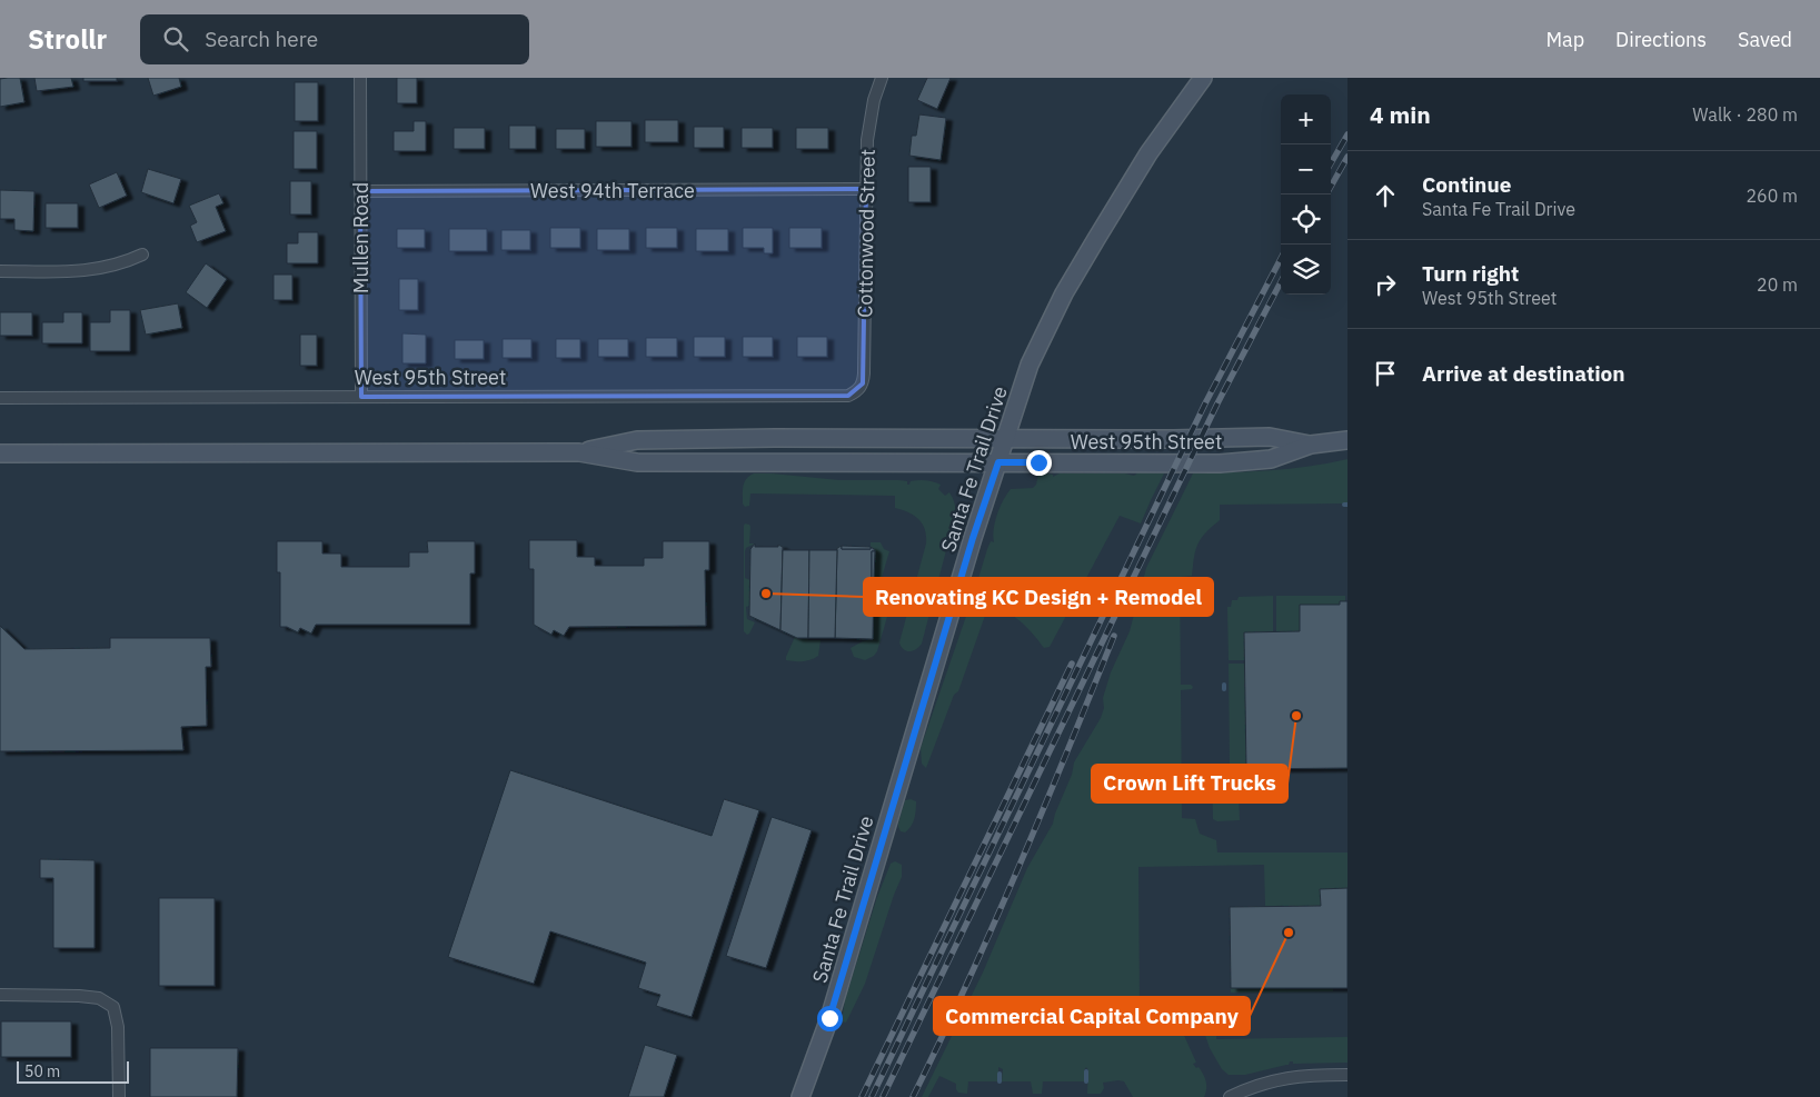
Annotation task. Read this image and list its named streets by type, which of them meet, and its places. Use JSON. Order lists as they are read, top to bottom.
{
  "streets": {
    "main road": ["West 95th Street", "Santa Fe Trail Drive"],
    "street": ["West 94th Terrace", "Cottonwood Street", "Mullen Road"]
  },
  "crossings": [
    ["West 94th Terrace", "Cottonwood Street"],
    ["West 94th Terrace", "Mullen Road"],
    ["Cottonwood Street", "West 95th Street"],
    ["Mullen Road", "West 95th Street"],
    ["West 95th Street", "Santa Fe Trail Drive"]
  ],
  "places": ["Renovating KC Design + Remodel", "Crown Lift Trucks", "Commercial Capital Company"],
  "scale_bar": "50 m",
  "page": {
    "header": "Strollr",
    "search": "Search here",
    "nav": ["Map", "Directions", "Saved"],
    "heading": ["4 min", "Walk · 280 m"],
    "map_buttons": ["+", "−"],
    "list": [
      ["Continue", "Santa Fe Trail Drive", "260 m"],
      ["Turn right", "West 95th Street", "20 m"],
      "Arrive at destination"
    ],
    "scale": "50 m"
  }
}
